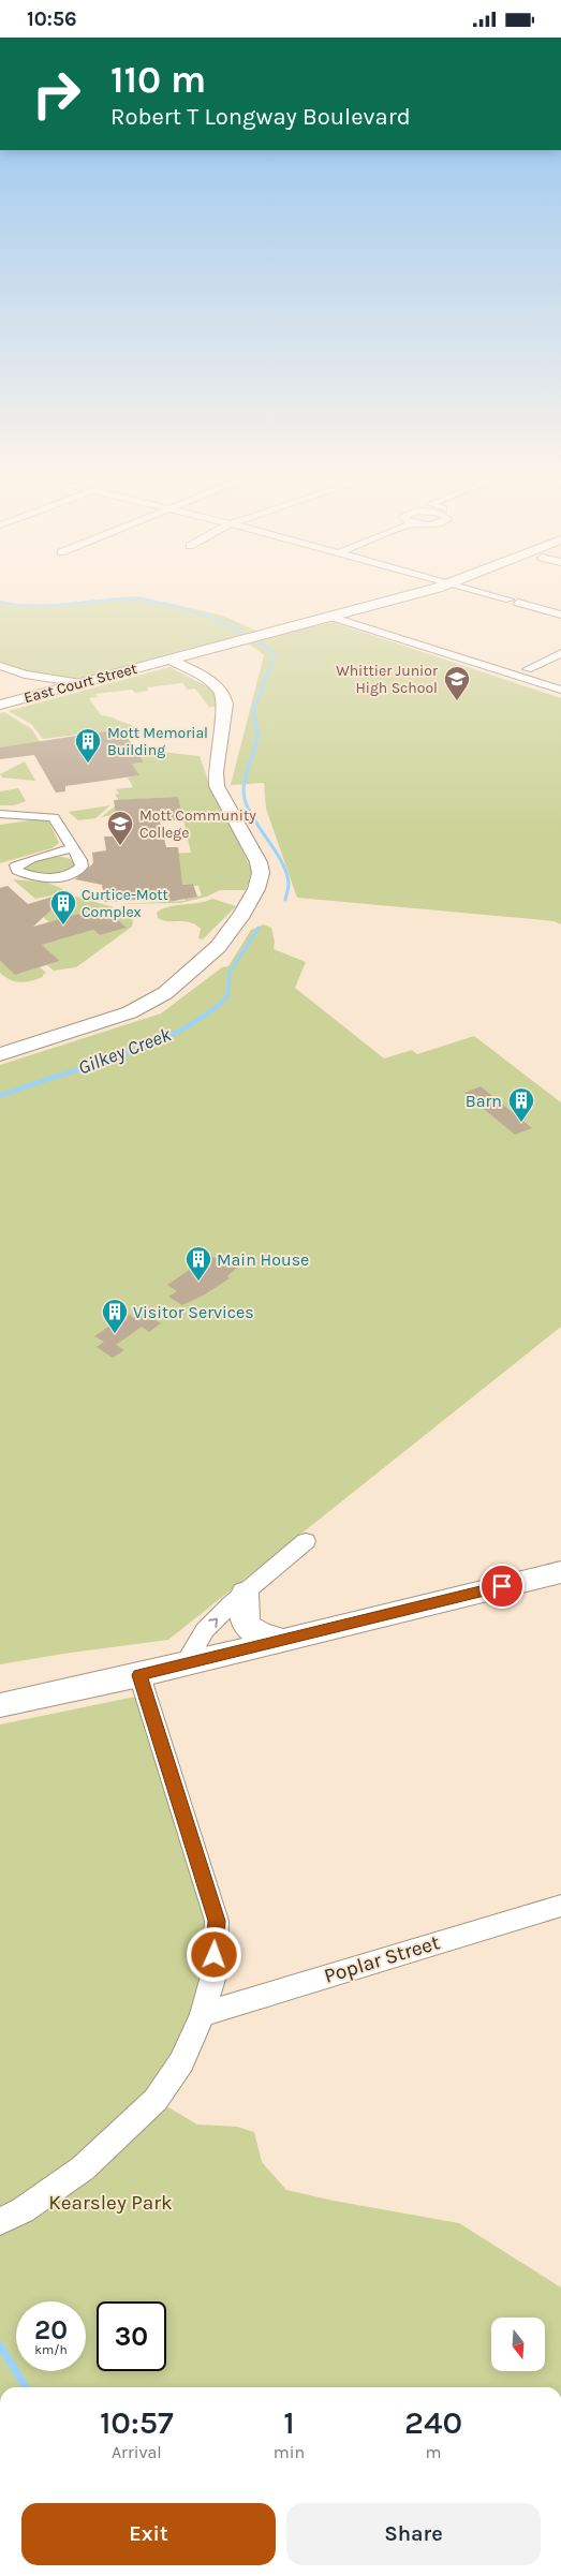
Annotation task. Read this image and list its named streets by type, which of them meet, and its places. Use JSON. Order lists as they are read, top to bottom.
{
  "streets": {
    "street": ["East Court Street", "Poplar Street"]
  },
  "water": ["Gilkey Creek"],
  "parks": ["Kearsley Park"],
  "places": {
    "school or university": ["Whittier Junior High School", "Mott Community College"],
    "building": [
      "Mott Memorial Building",
      "Curtice-Mott Complex",
      "Barn",
      "Main House",
      "Visitor Services"
    ]
  },
  "north": "bottom",
  "page": {
    "status": "10:56",
    "turn": ["110 m", "Robert T Longway Boulevard"],
    "speed": "20 km/h",
    "limit": "30",
    "eta": [
      "10:57",
      "Arrival",
      "1",
      "min",
      "240",
      "m"
    ],
    "buttons": ["Exit", "Share"]
  }
}
